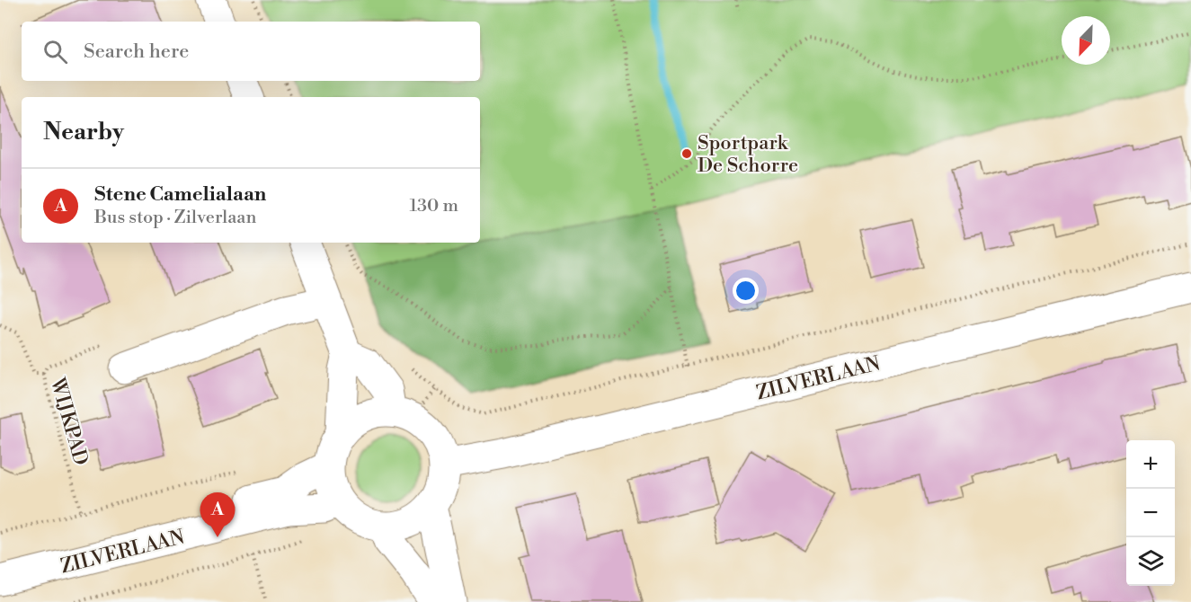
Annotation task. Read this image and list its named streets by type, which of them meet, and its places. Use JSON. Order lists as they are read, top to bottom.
{
  "streets": {
    "street": ["ZILVERLAAN"],
    "path": ["WIJKPAD"]
  },
  "places": ["Sportpark De Schorre"],
  "north": "bottom left",
  "page": {
    "search": "Search here",
    "heading": "Nearby",
    "list": [
      {
        "mark": "A",
        "name": "Stene Camelialaan",
        "note": "Bus stop · Zilverlaan",
        "value": "130 m"
      }
    ],
    "map_buttons": ["+", "−"],
    "pins": "A"
  }
}
